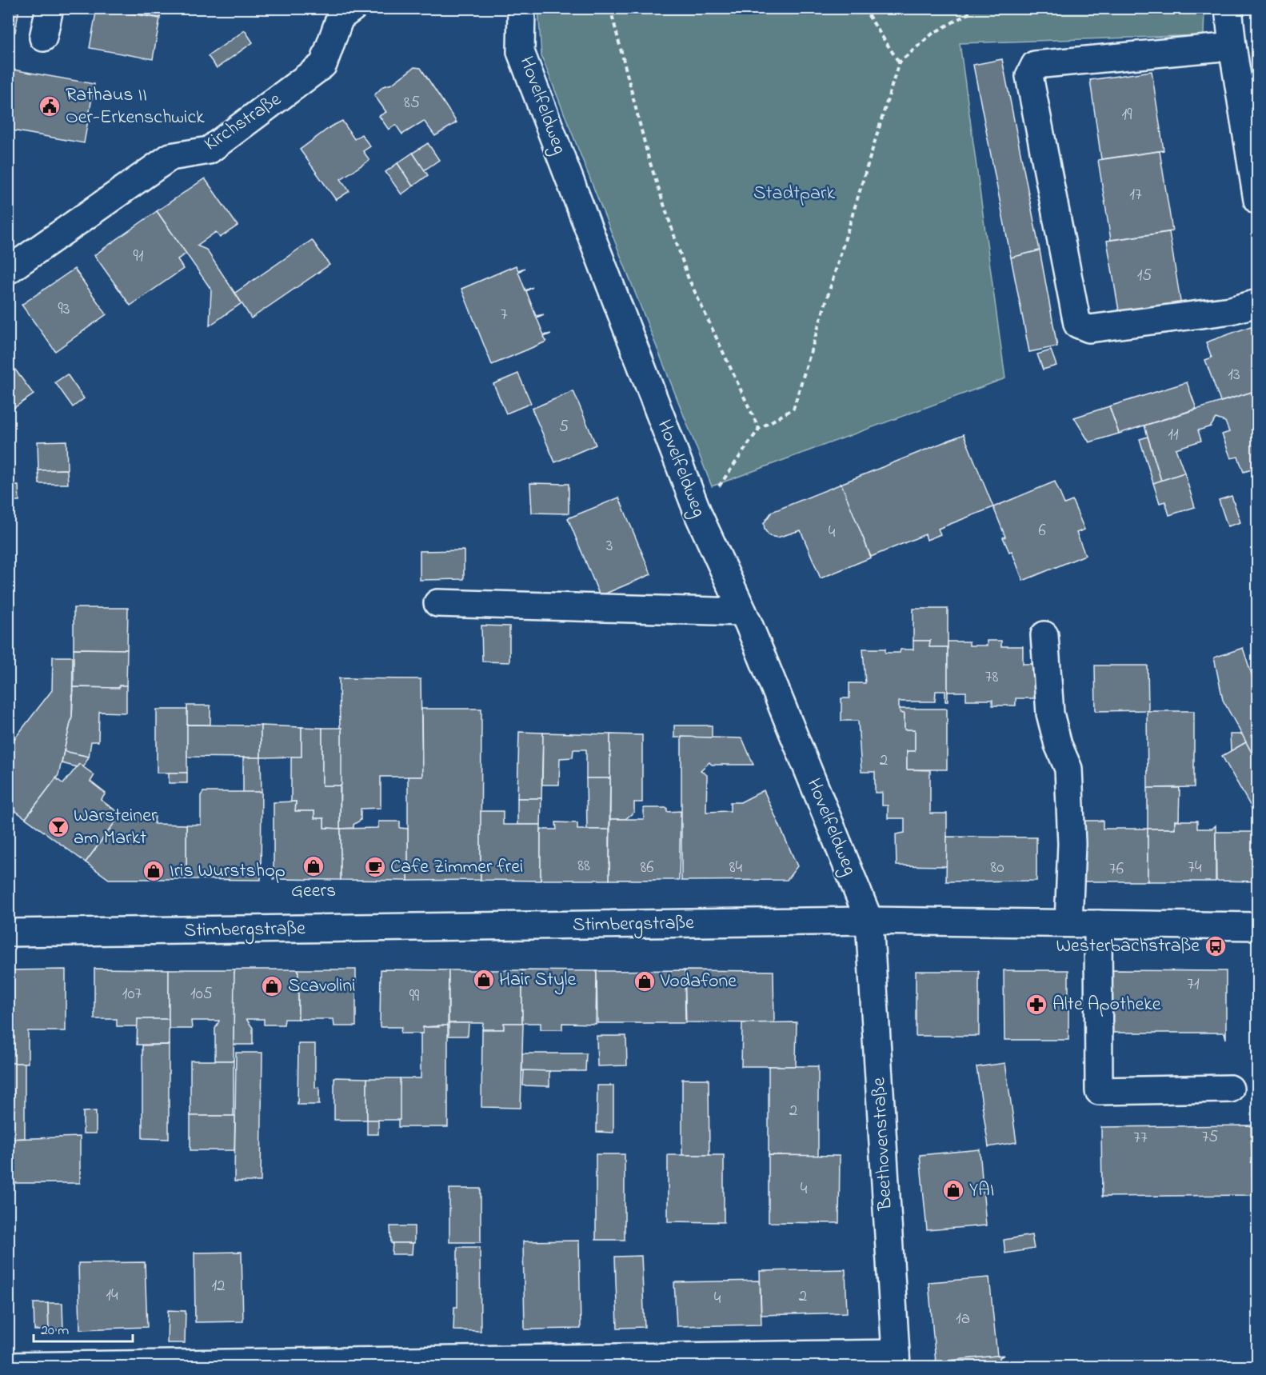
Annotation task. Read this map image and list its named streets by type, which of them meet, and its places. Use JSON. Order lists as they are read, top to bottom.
{
  "streets": {
    "street": [
      "Hovelfeldweg",
      "Kirchstraße",
      "Stimbergstraße",
      "Beethovenstraße"
    ]
  },
  "crossings": [
    ["Hovelfeldweg", "Stimbergstraße"],
    ["Hovelfeldweg", "Beethovenstraße"],
    ["Stimbergstraße", "Beethovenstraße"]
  ],
  "parks": ["Stadtpark"],
  "places": {
    "public building": ["Rathaus II Oer-Erkenschwick"],
    "bar": ["Warsteiner am Markt"],
    "shop": [
      "Geers",
      "Iris Wurstshop",
      "Hair Style",
      "Vodafone",
      "Scavolini",
      "YAI"
    ],
    "cafe": ["Cafe Zimmer frei"],
    "bus stop": ["Westerbachstraße"],
    "pharmacy": ["Alte Apotheke"]
  },
  "house_numbers": [
    "85",
    "19",
    "17",
    "91",
    "15",
    "93",
    "7",
    "13",
    "5",
    "11",
    "6",
    "4",
    "3",
    "78",
    "2",
    "88",
    "86",
    "84",
    "80",
    "74",
    "76",
    "71",
    "107",
    "105",
    "99",
    "2",
    "75",
    "77",
    "4",
    "12",
    "14",
    "2",
    "4",
    "1a"
  ],
  "scale_bar": "20 m"
}
